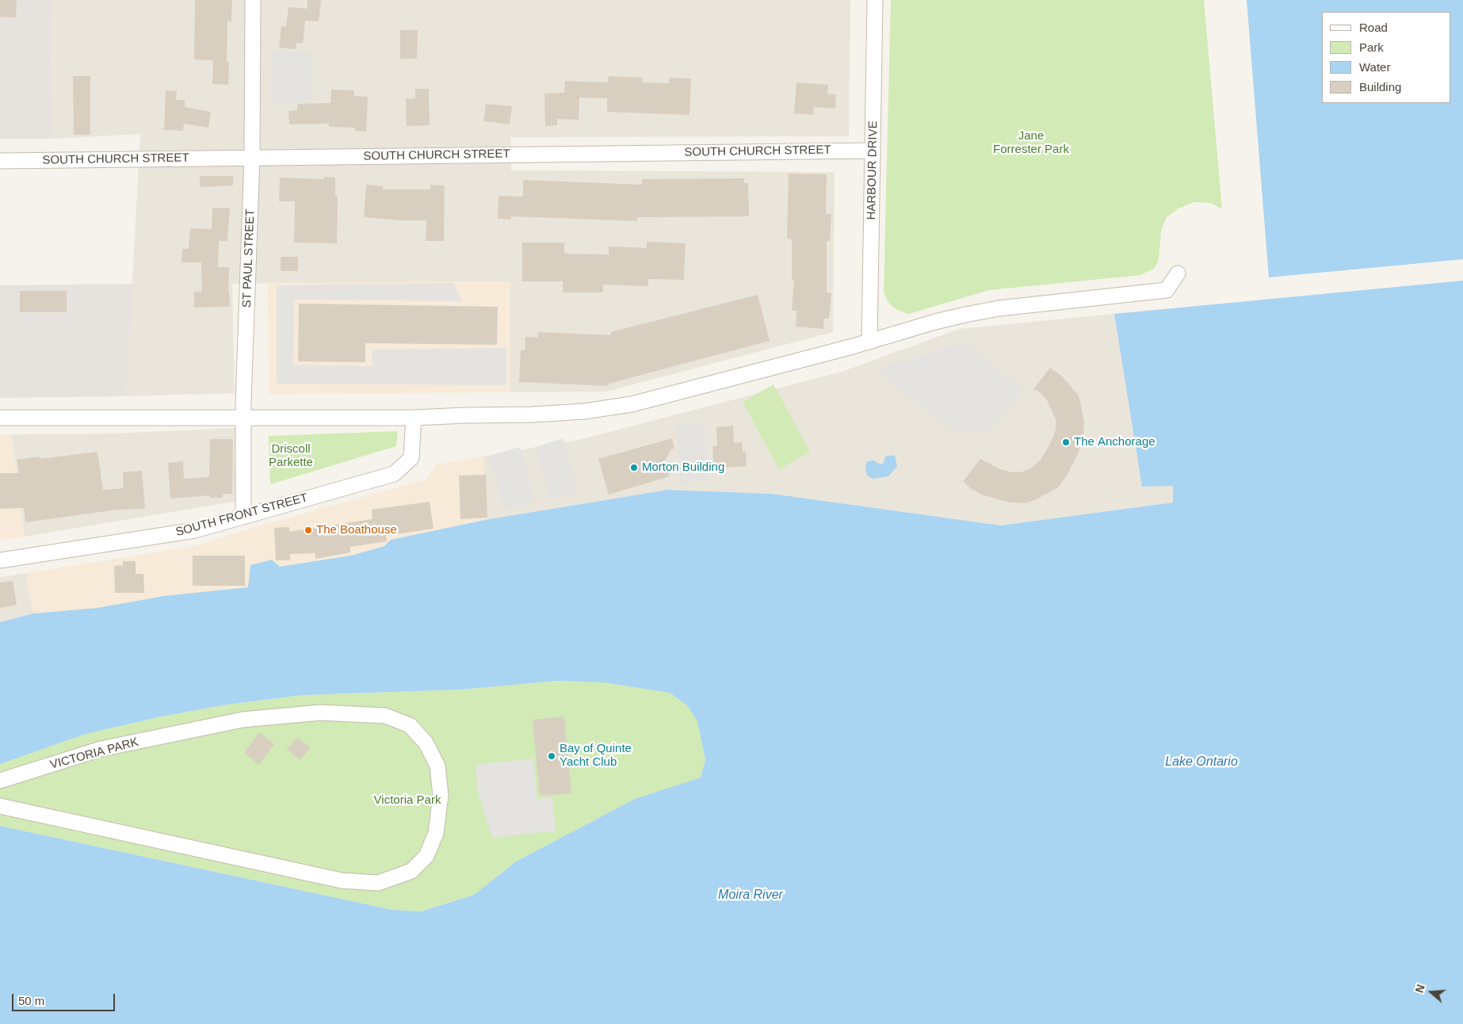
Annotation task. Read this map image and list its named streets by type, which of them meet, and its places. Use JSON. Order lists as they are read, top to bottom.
{
  "streets": {
    "street": [
      "SOUTH CHURCH STREET",
      "HARBOUR DRIVE",
      "ST PAUL STREET",
      "SOUTH FRONT STREET",
      "VICTORIA PARK"
    ]
  },
  "crossings": [
    ["SOUTH CHURCH STREET", "HARBOUR DRIVE"],
    ["SOUTH CHURCH STREET", "ST PAUL STREET"],
    ["ST PAUL STREET", "SOUTH FRONT STREET"]
  ],
  "water": ["Lake Ontario", "Moira River"],
  "parks": ["Jane Forrester Park", "Driscoll Parkette", "Victoria Park"],
  "places": [
    "The Anchorage",
    "Morton Building",
    "The Boathouse",
    "Bay of Quinte Yacht Club"
  ],
  "legend": [
    "Road",
    "Park",
    "Water",
    "Building"
  ],
  "scale_bar": "50 m",
  "north": "left"
}
